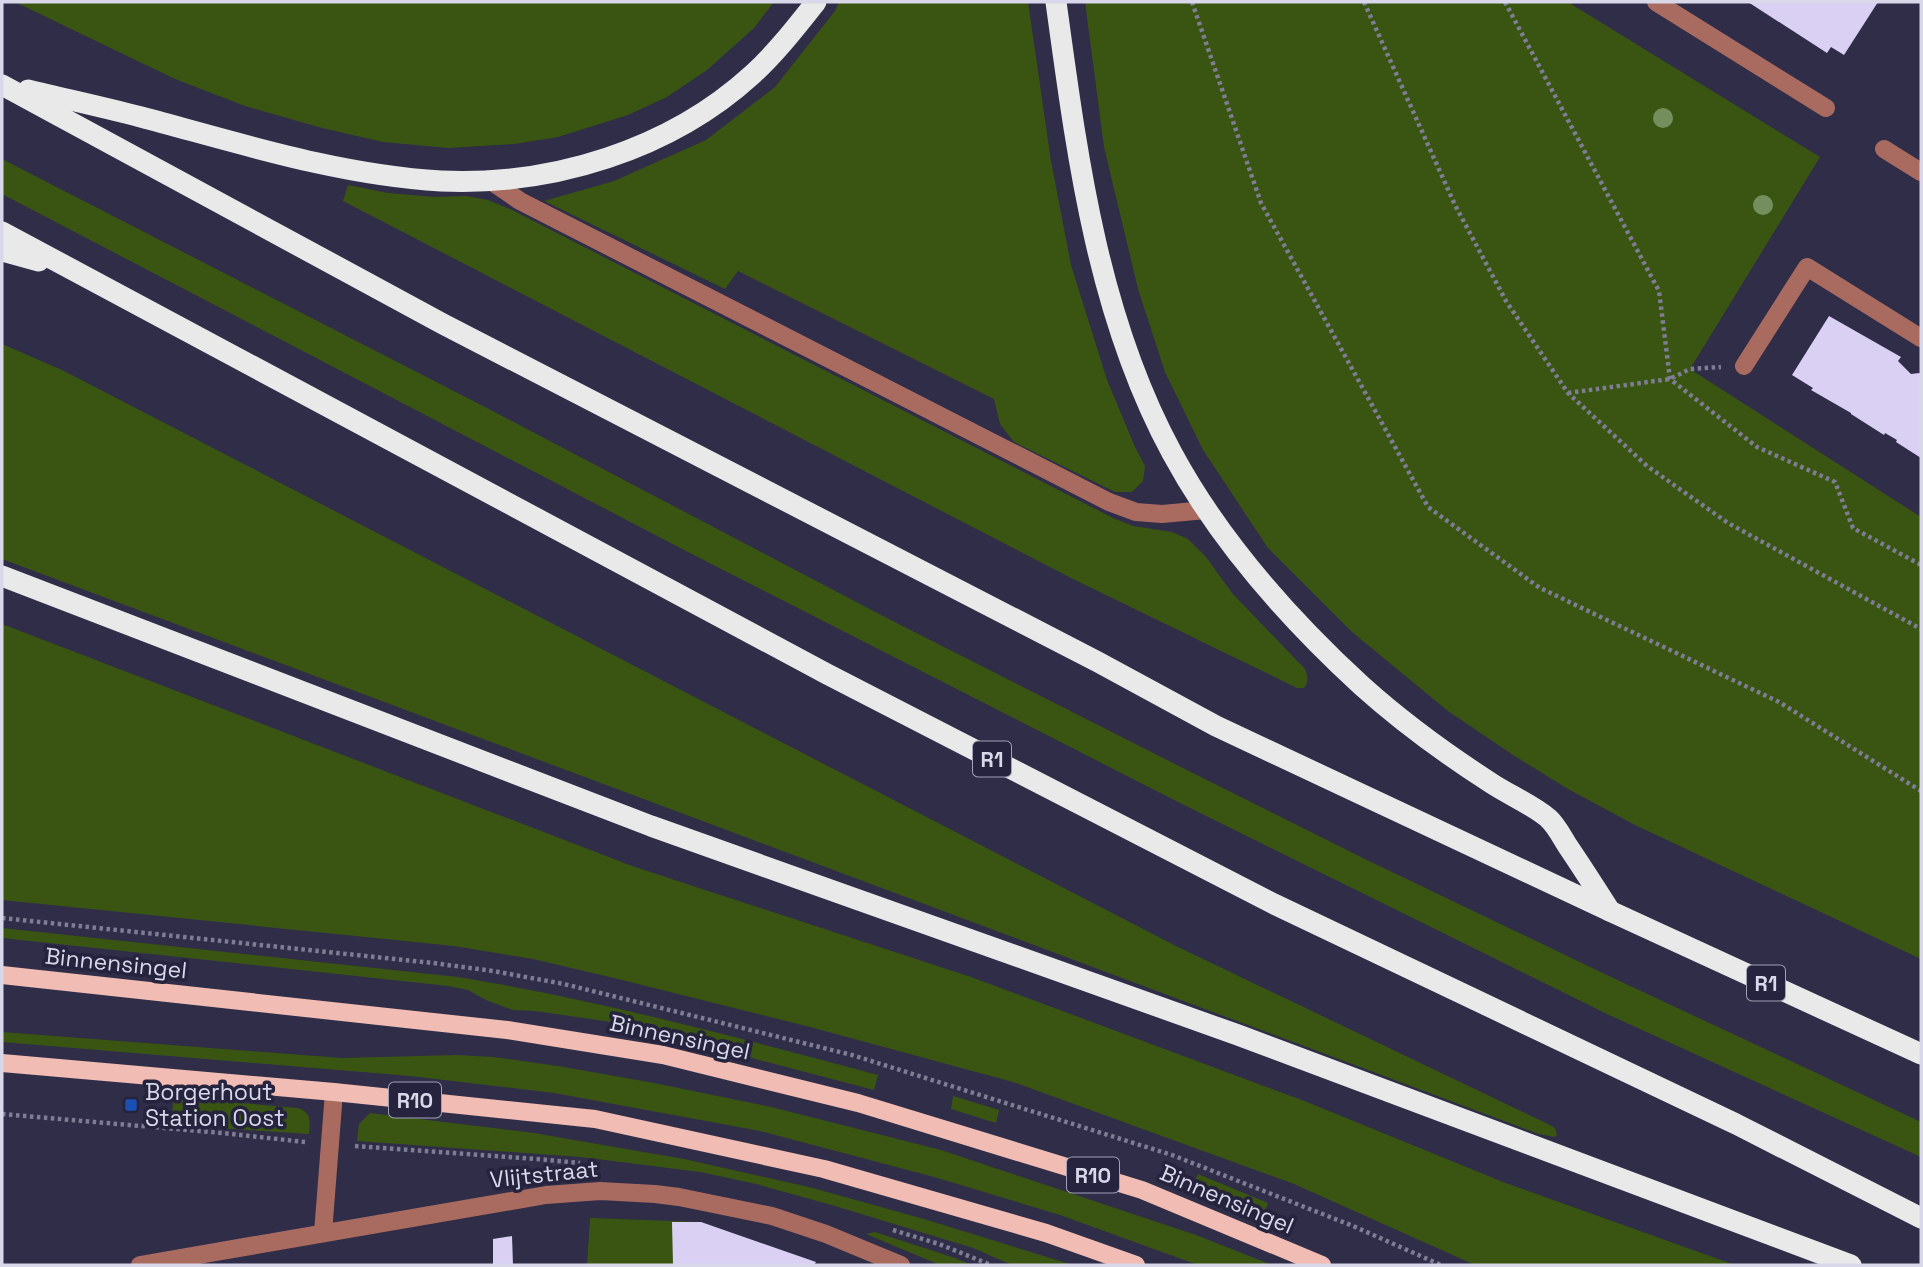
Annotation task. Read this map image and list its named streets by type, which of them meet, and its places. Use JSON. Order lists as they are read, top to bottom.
{
  "streets": {
    "highway": ["R1"],
    "main road": ["Binnensingel", "R10"],
    "street": ["Vlijtstraat"]
  },
  "places": {
    "transit": ["Borgerhout Station Oost"]
  }
}
